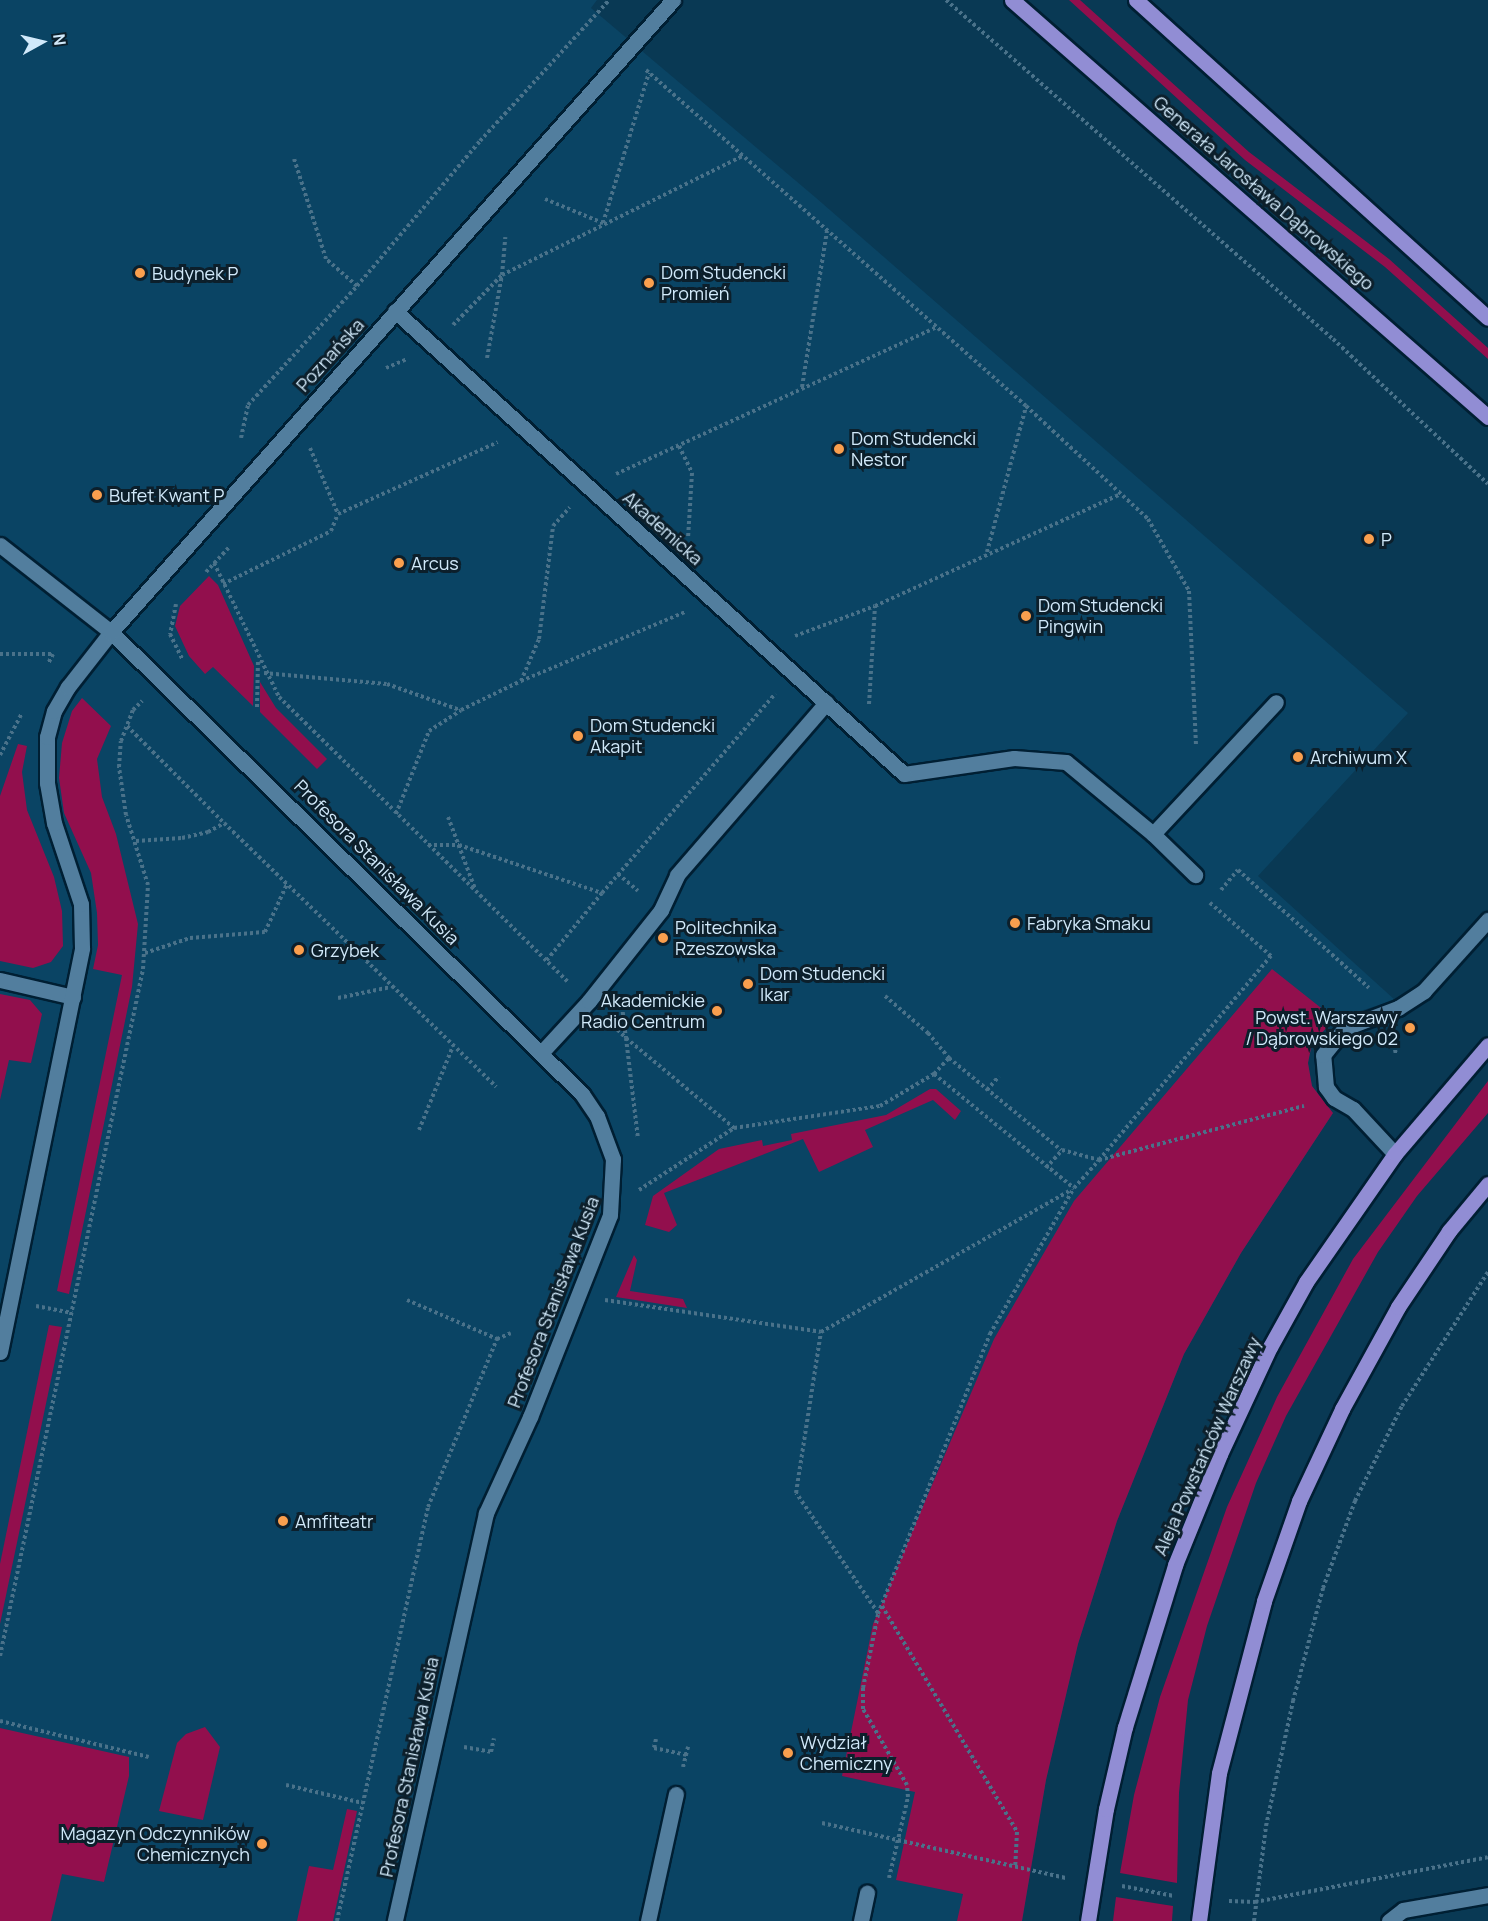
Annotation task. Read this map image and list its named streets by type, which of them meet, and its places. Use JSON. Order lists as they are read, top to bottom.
{
  "streets": {
    "main road": ["Generała Jarosława Dąbrowskiego", "Aleja Powstańców Warszawy"],
    "street": ["Poznańska", "Akademicka", "Profesora Stanisława Kusia"]
  },
  "crossings": [
    ["Poznańska", "Akademicka"],
    ["Poznańska", "Profesora Stanisława Kusia"]
  ],
  "places": [
    "Budynek P",
    "Dom Studencki Promień",
    "Dom Studencki Nestor",
    "Bufet Kwant P",
    "P",
    "Arcus",
    "Dom Studencki Pingwin",
    "Dom Studencki Akapit",
    "Archiwum X",
    "Fabryka Smaku",
    "Politechnika Rzeszowska",
    "Grzybek",
    "Dom Studencki Ikar",
    "Akademickie Radio Centrum",
    "Powst. Warszawy / Dąbrowskiego 02",
    "Amfiteatr",
    "Wydział Chemiczny",
    "Magazyn Odczynników Chemicznych"
  ],
  "north": "right"
}
